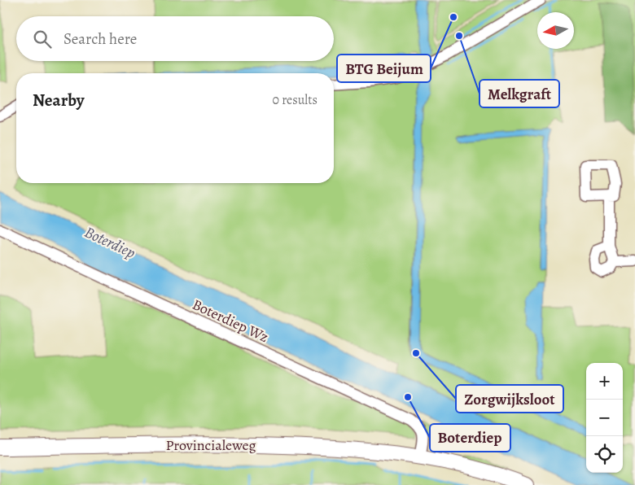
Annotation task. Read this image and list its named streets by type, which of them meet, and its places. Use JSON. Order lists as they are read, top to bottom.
{
  "streets": {
    "main road": ["Provincialeweg"],
    "street": ["Boterdiep Wz"]
  },
  "crossings": [
    ["Boterdiep Wz", "Provincialeweg"]
  ],
  "water": ["Boterdiep"],
  "places": [
    "BTG Beijum",
    "Melkgraft",
    "Zorgwijksloot",
    "Boterdiep"
  ],
  "north": "left",
  "page": {
    "search": "Search here",
    "heading": ["Nearby", "0 results"],
    "map_buttons": ["+", "−"]
  }
}
